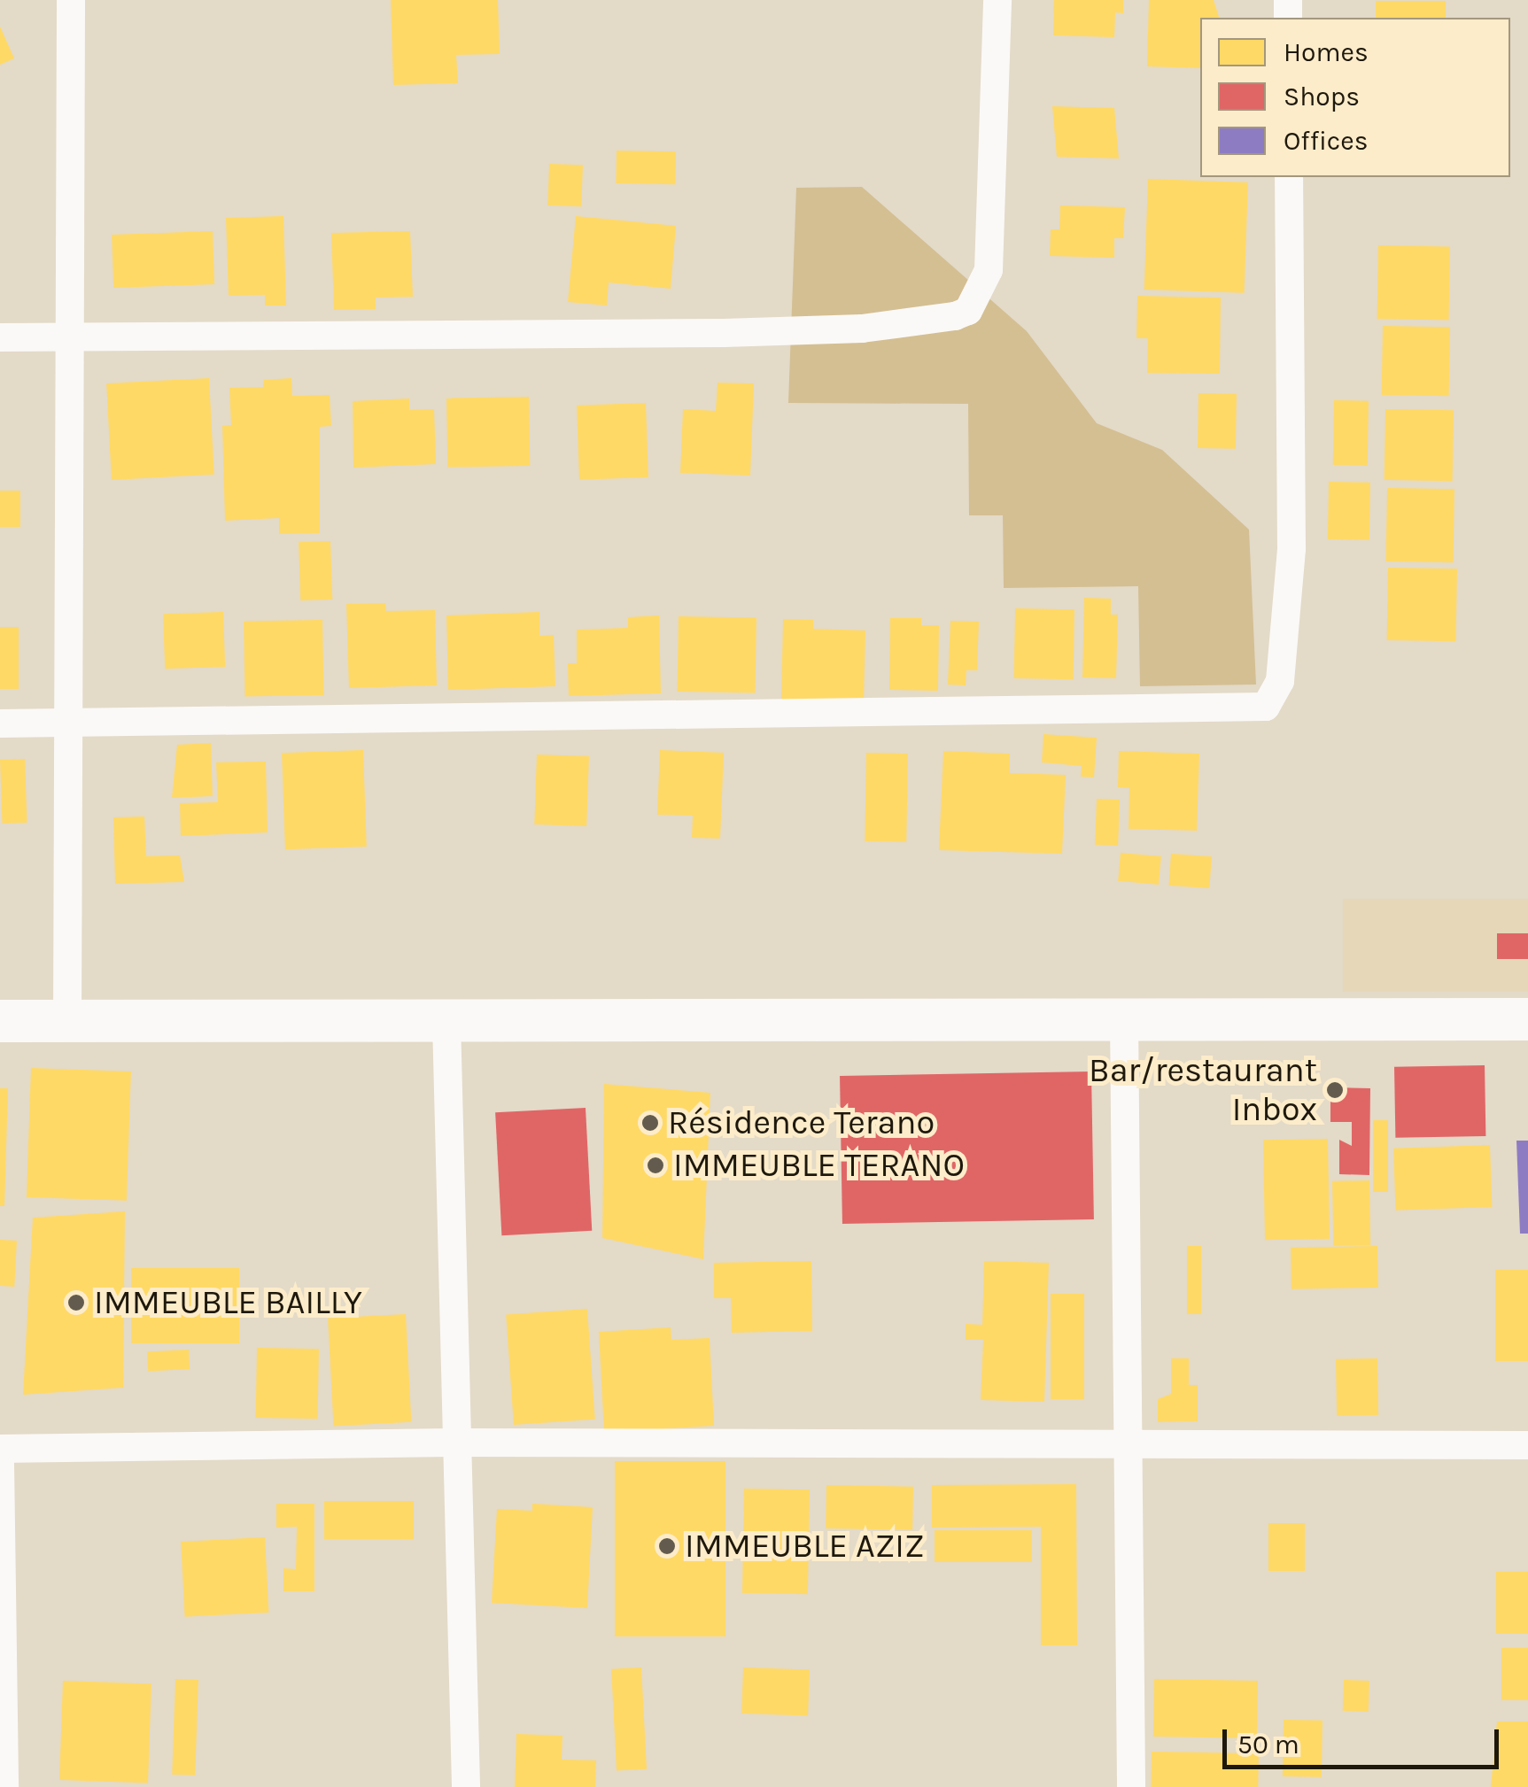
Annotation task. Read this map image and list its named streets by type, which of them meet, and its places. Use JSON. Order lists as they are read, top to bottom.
{
  "places": [
    "Bar/restaurant Inbox",
    "Résidence Terano",
    "IMMEUBLE TERANO",
    "IMMEUBLE BAILLY",
    "IMMEUBLE AZIZ"
  ],
  "legend": ["Homes", "Shops", "Offices"],
  "scale_bar": "50 m"
}
